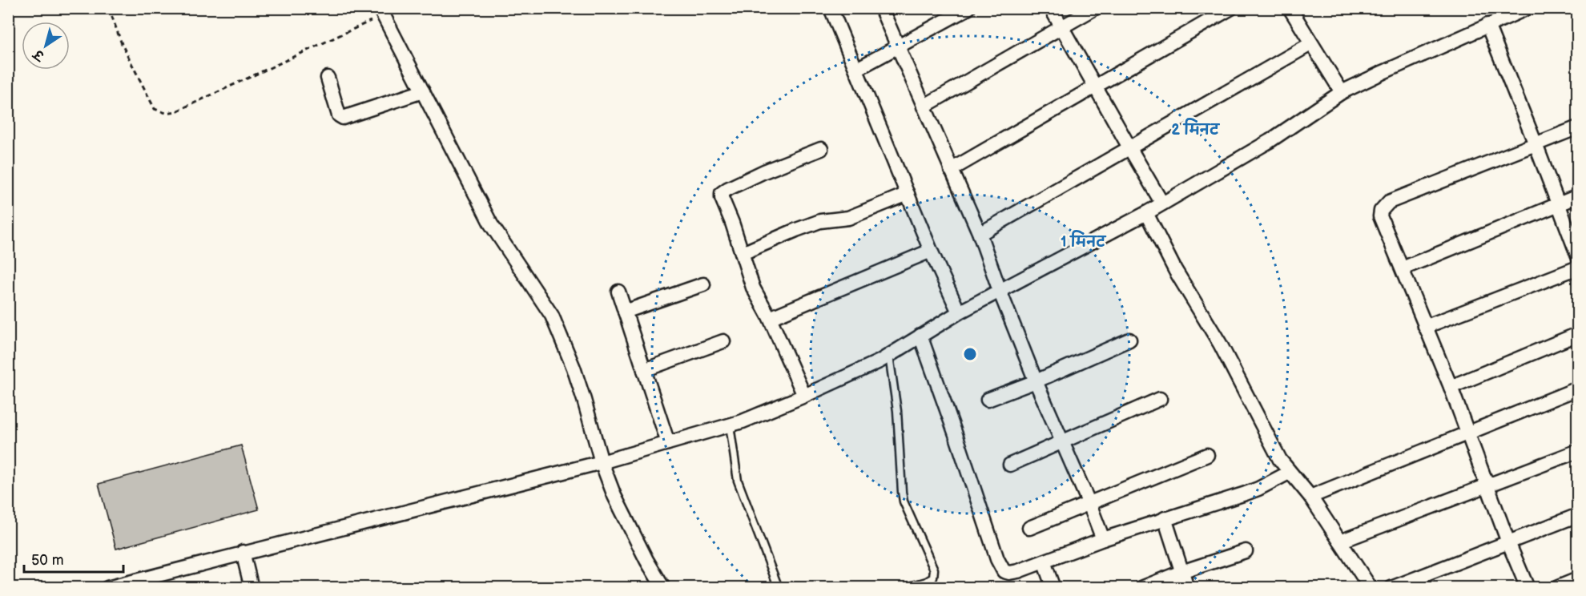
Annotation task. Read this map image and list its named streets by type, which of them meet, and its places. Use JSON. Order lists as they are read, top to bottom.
{
  "scale_bar": "50 m",
  "north": "bottom left",
  "rings": ["2 मिनट", "1 मिनट"]
}
